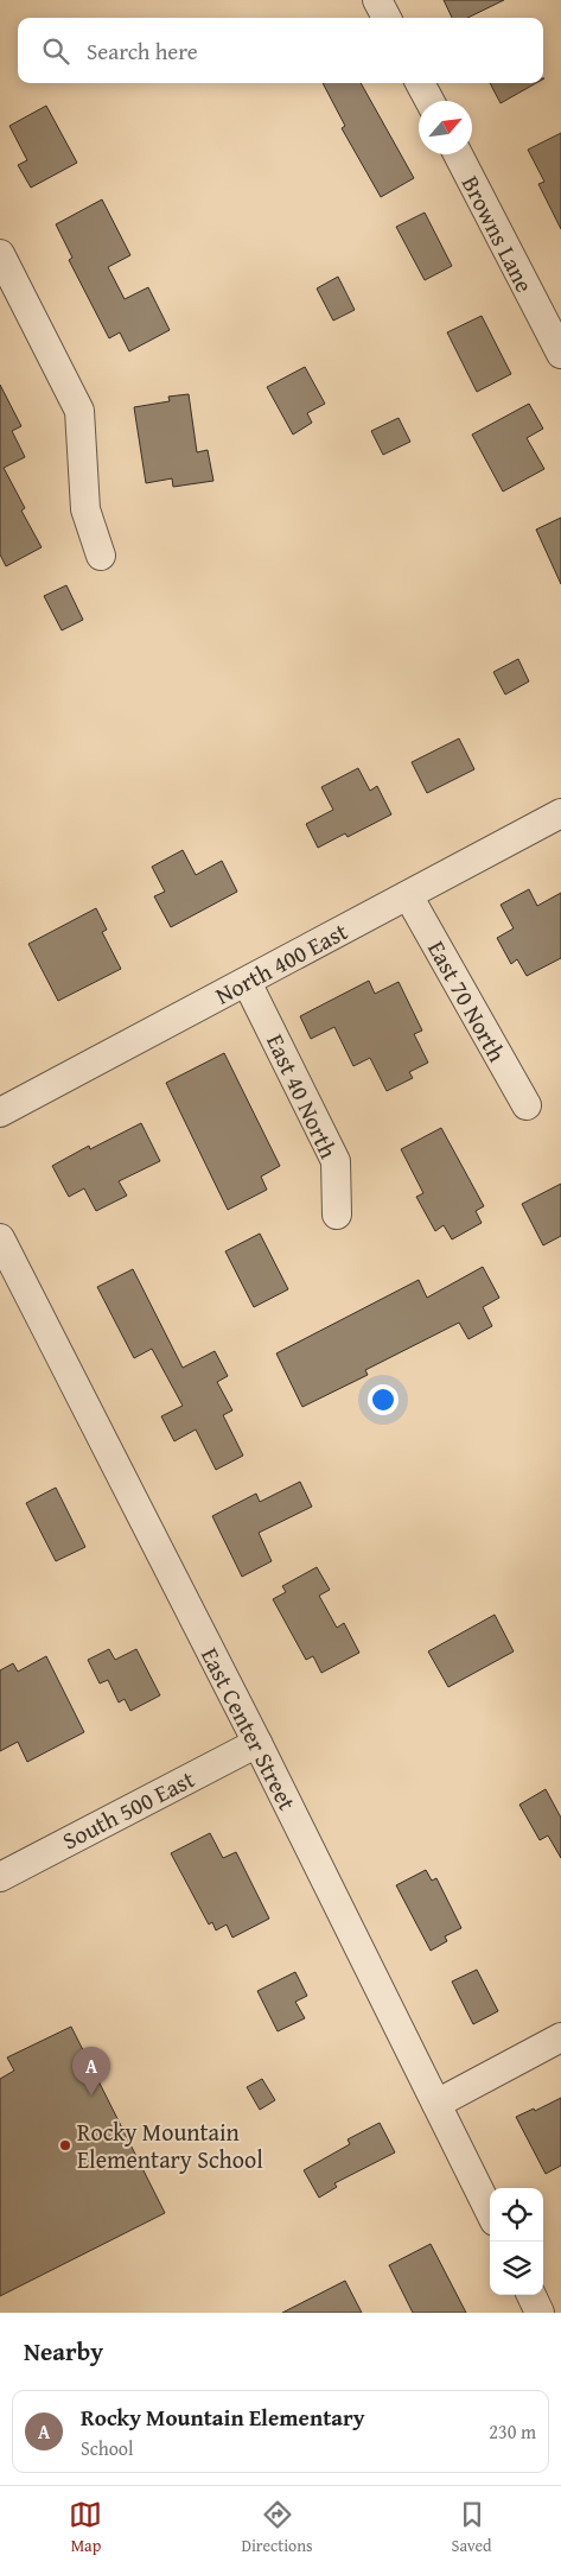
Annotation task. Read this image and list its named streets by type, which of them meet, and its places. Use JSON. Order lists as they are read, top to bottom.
{
  "streets": {
    "street": [
      "Browns Lane",
      "North 400 East",
      "East 70 North",
      "East 40 North",
      "East Center Street",
      "South 500 East"
    ]
  },
  "crossings": [
    ["North 400 East", "East 70 North"],
    ["North 400 East", "East 40 North"],
    ["East Center Street", "South 500 East"]
  ],
  "places": ["Rocky Mountain Elementary School"],
  "north": "top right",
  "page": {
    "search": "Search here",
    "pins": "A",
    "heading": "Nearby",
    "list": [
      {
        "mark": "A",
        "name": "Rocky Mountain Elementary",
        "note": "School",
        "value": "230 m"
      }
    ],
    "nav": ["Map", "Directions", "Saved"]
  }
}
